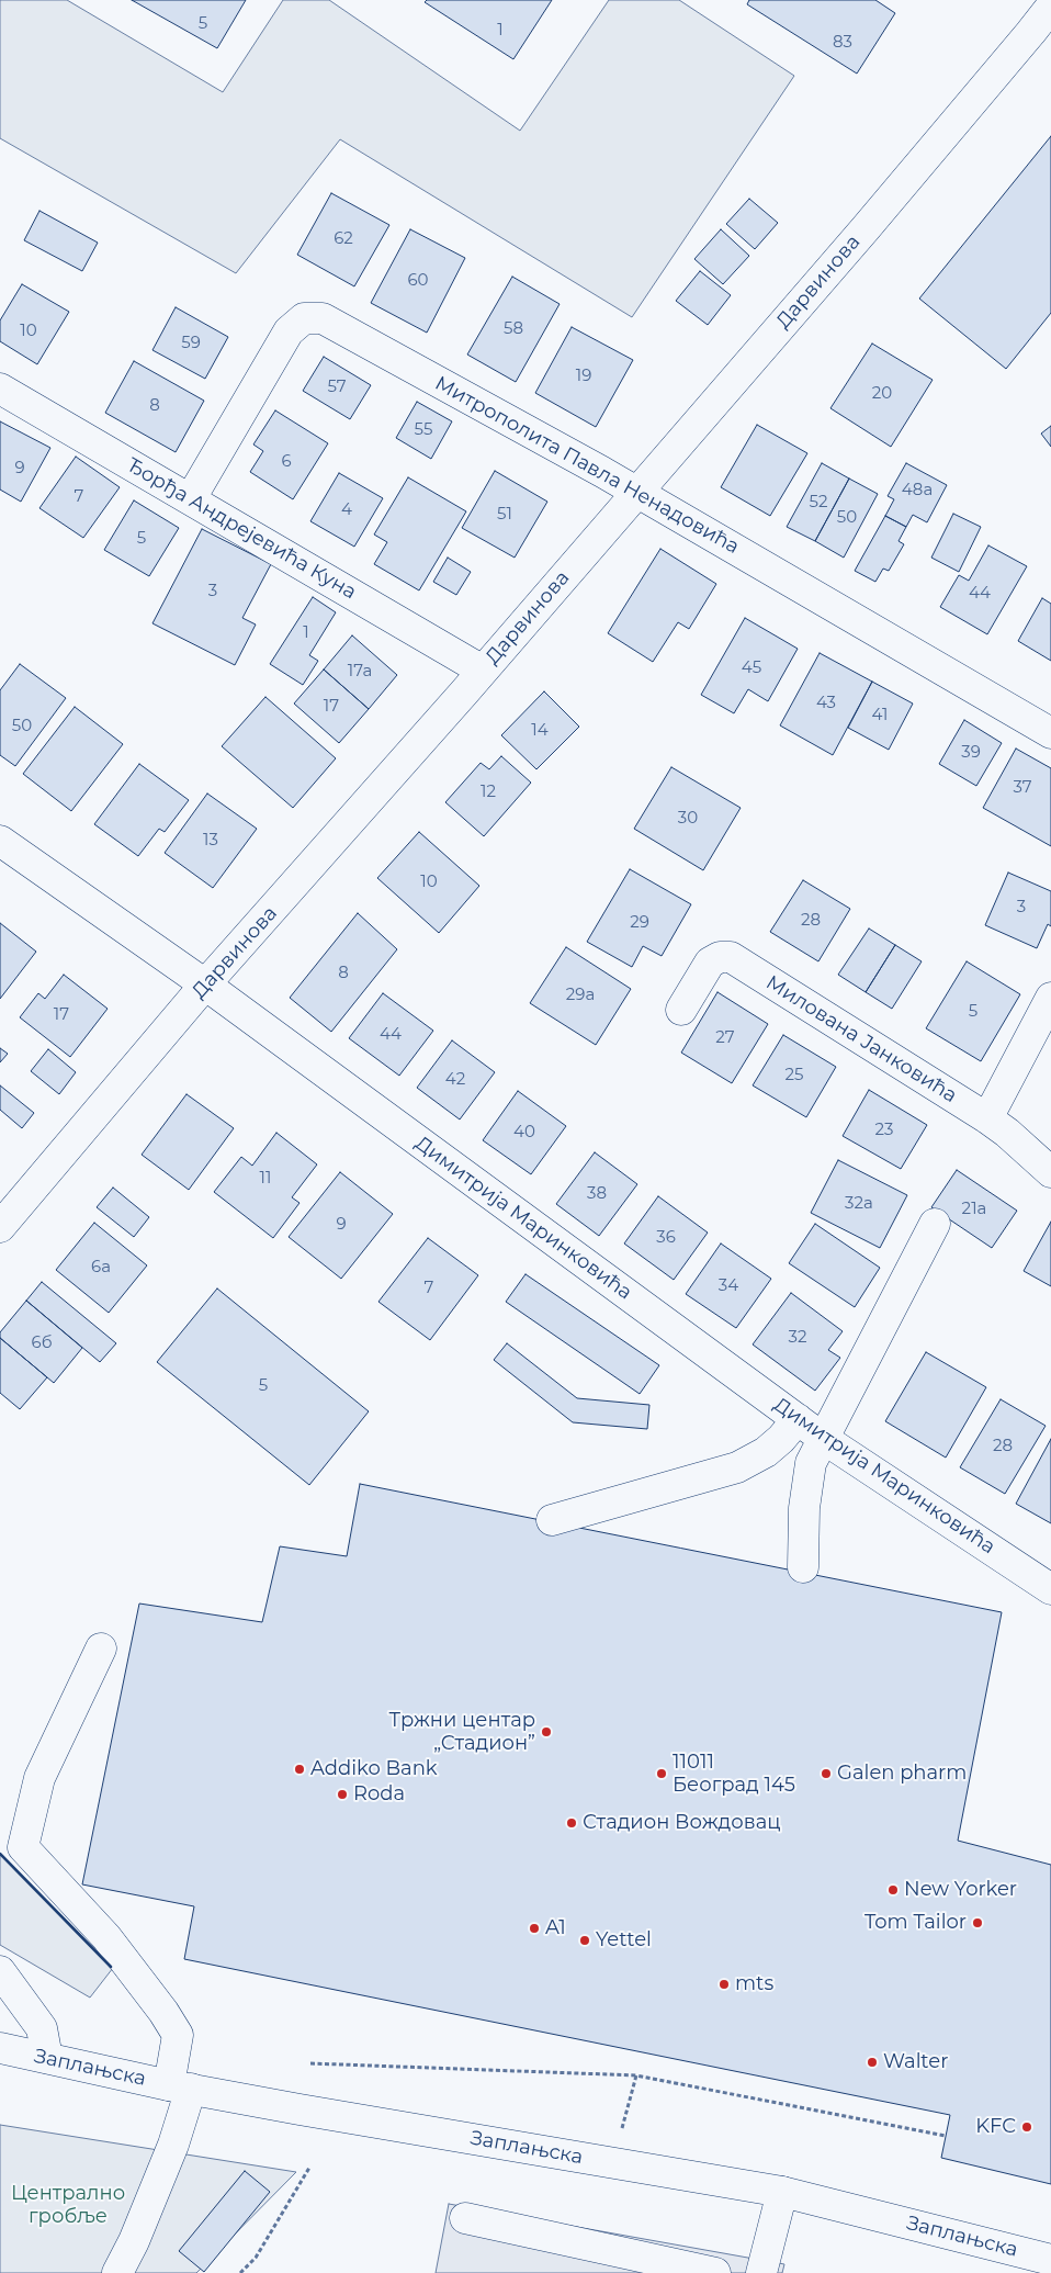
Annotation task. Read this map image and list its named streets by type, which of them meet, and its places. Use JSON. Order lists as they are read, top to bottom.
{
  "streets": {
    "street": [
      "Дарвинова",
      "Митрополита Павла Ненадовића",
      "Ђорђа Андрејевића Куна",
      "Милована Јанковића",
      "Димитрија Маринковића",
      "Заплањска"
    ]
  },
  "crossings": [
    ["Дарвинова", "Митрополита Павла Ненадовића"],
    ["Дарвинова", "Ђорђа Андрејевића Куна"],
    ["Дарвинова", "Димитрија Маринковића"],
    ["Митрополита Павла Ненадовића", "Ђорђа Андрејевића Куна"]
  ],
  "parks": ["Централно гробље"],
  "places": [
    "Тржни центар „Стадион”",
    "Addiko Bank",
    "11011 Београд 145",
    "Galen pharm",
    "Roda",
    "Стадион Вождовац",
    "New Yorker",
    "Tom Tailor",
    "A1",
    "Yettel",
    "mts",
    "Walter",
    "KFC"
  ],
  "house_numbers": [
    "5",
    "1",
    "83",
    "62",
    "60",
    "58",
    "10",
    "59",
    "19",
    "57",
    "20",
    "8",
    "55",
    "6",
    "9",
    "48a",
    "7",
    "52",
    "4",
    "51",
    "50",
    "5",
    "3",
    "44",
    "1",
    "45",
    "17a",
    "43",
    "17",
    "41",
    "50",
    "14",
    "39",
    "37",
    "12",
    "30",
    "13",
    "10",
    "3",
    "28",
    "29",
    "8",
    "29a",
    "5",
    "17",
    "44",
    "27",
    "25",
    "42",
    "23",
    "40",
    "11",
    "38",
    "32a",
    "21a",
    "9",
    "36",
    "6a",
    "34",
    "7",
    "32",
    "6б",
    "5",
    "28"
  ]
}
